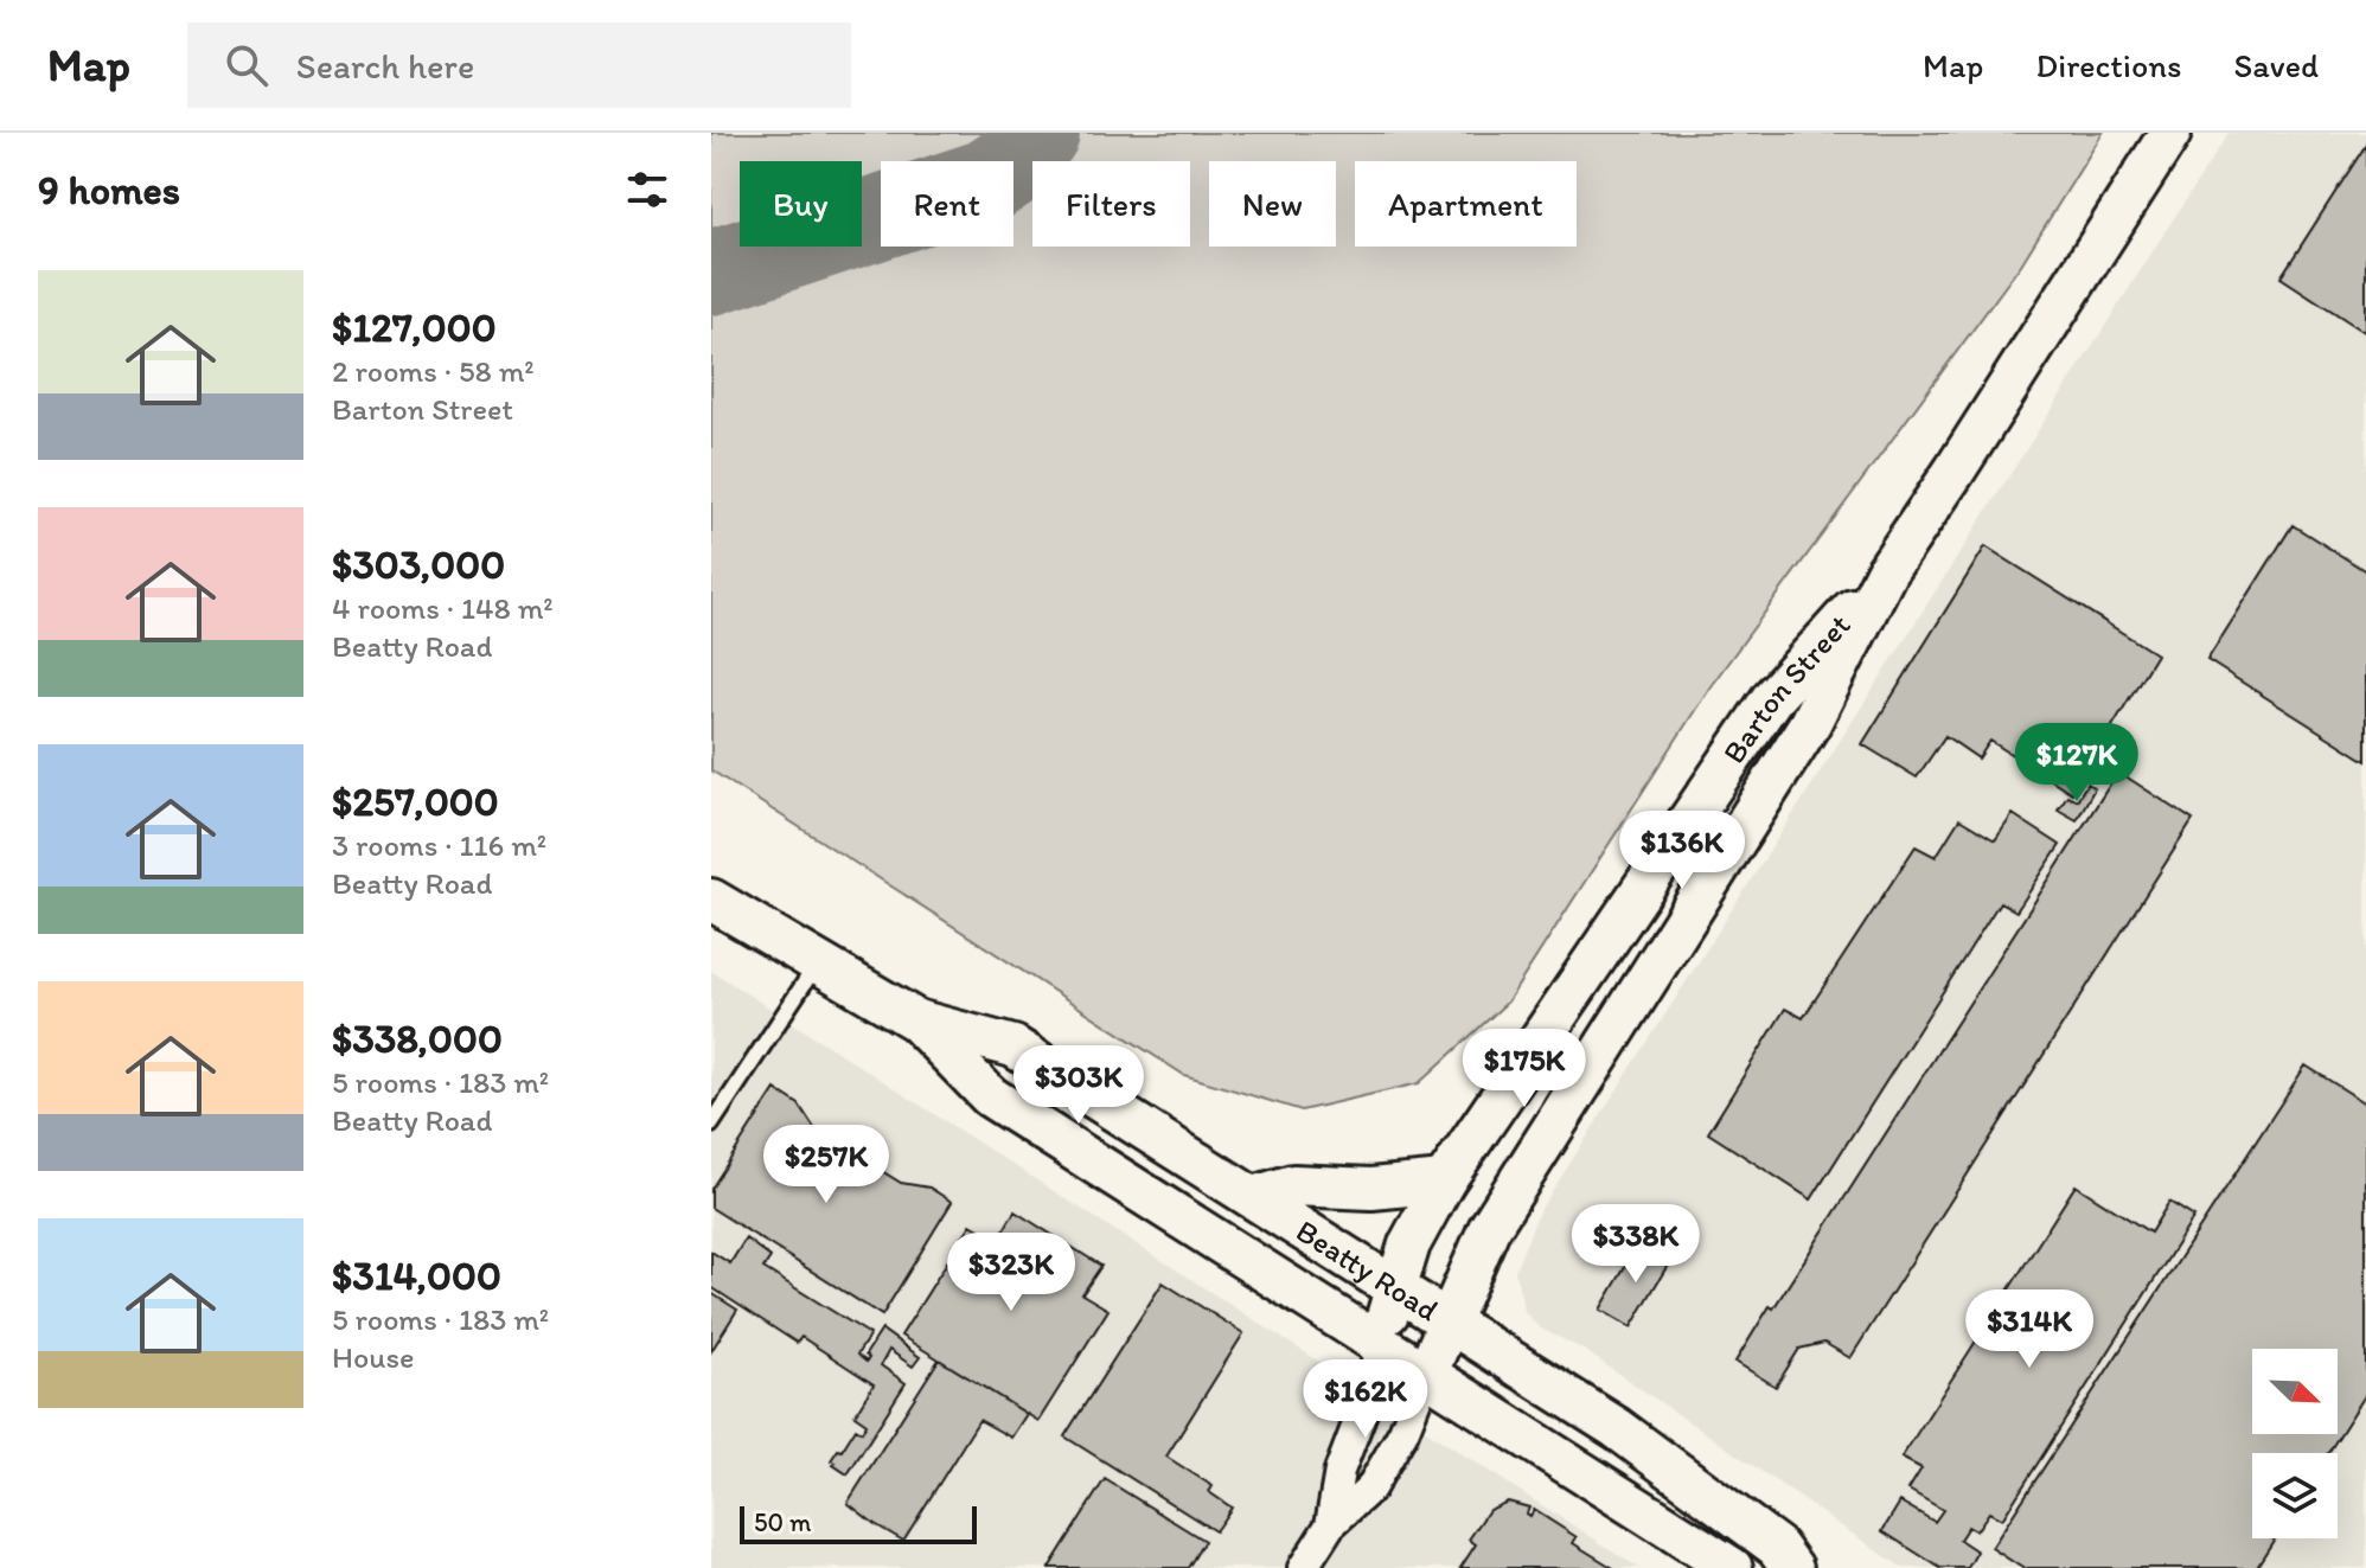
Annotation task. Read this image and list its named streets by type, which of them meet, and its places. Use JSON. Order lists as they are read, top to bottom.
{
  "streets": {
    "main road": ["Barton Street", "Beatty Road"]
  },
  "crossings": [
    ["Barton Street", "Beatty Road"]
  ],
  "scale_bar": "50 m",
  "north": "bottom right",
  "page": {
    "header": "Map",
    "search": "Search here",
    "nav": ["Map", "Directions", "Saved"],
    "heading": "9 homes",
    "chip": [
      "Buy",
      "Rent",
      "Filters",
      "New",
      "Apartment"
    ],
    "list": [
      {
        "name": "$127,000",
        "note": "2 rooms · 58 m² · Barton Street"
      },
      {
        "name": "$303,000",
        "note": "4 rooms · 148 m² · Beatty Road"
      },
      {
        "name": "$257,000",
        "note": "3 rooms · 116 m² · Beatty Road"
      },
      {
        "name": "$338,000",
        "note": "5 rooms · 183 m² · Beatty Road"
      },
      {
        "name": "$314,000",
        "note": "5 rooms · 183 m² · House"
      }
    ],
    "price": [
      "$127K",
      "$136K",
      "$175K",
      "$303K",
      "$257K",
      "$338K",
      "$323K",
      "$314K",
      "$162K"
    ],
    "scale": "50 m"
  }
}
